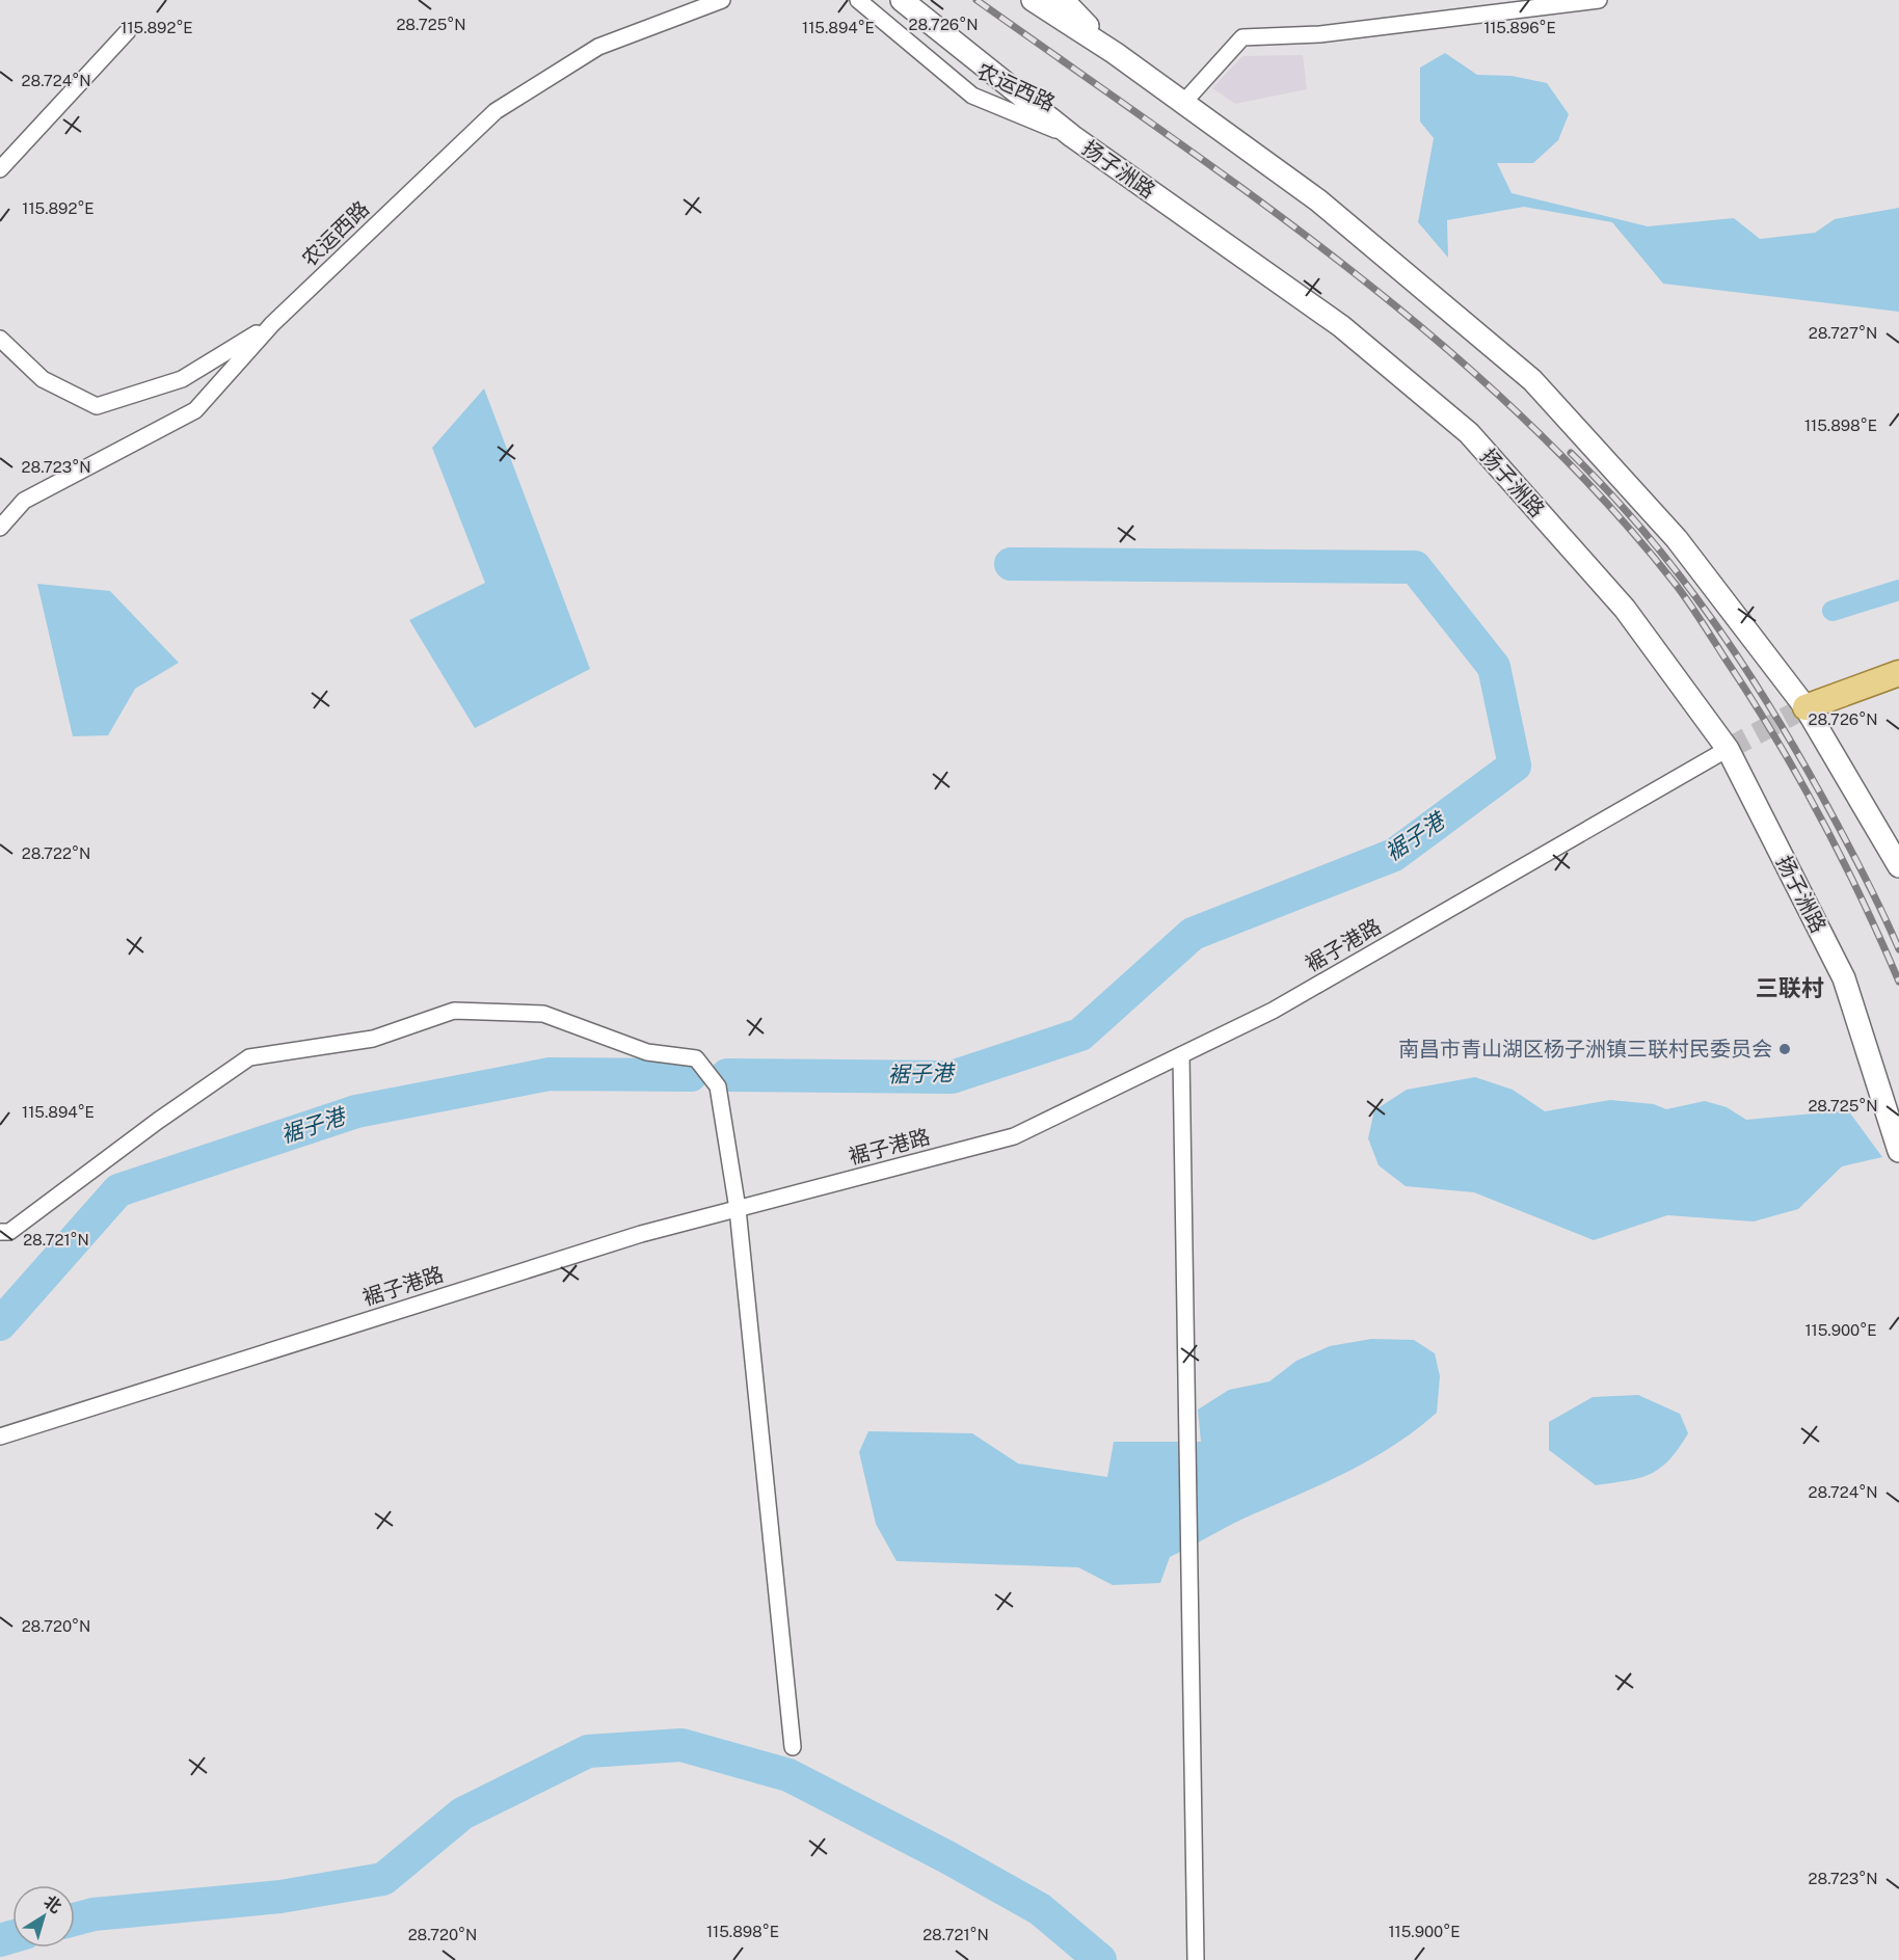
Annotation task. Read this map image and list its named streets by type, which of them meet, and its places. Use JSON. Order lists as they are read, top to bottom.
{
  "streets": {
    "main road": ["扬子洲路"],
    "street": ["农运西路", "裾子港路"]
  },
  "crossings": [
    ["农运西路", "扬子洲路"],
    ["扬子洲路", "裾子港路"]
  ],
  "districts": ["三联村"],
  "water": ["裾子港"],
  "places": ["南昌市青山湖区杨子洲镇三联村民委员会"],
  "north": "top right",
  "coordinates": [
    "28.725°N",
    "28.726°N",
    "115.892°E",
    "115.894°E",
    "115.896°E",
    "28.724°N",
    "28.727°N",
    "115.898°E",
    "28.723°N",
    "28.722°N",
    "28.721°N",
    "115.900°E",
    "28.720°N"
  ]
}
